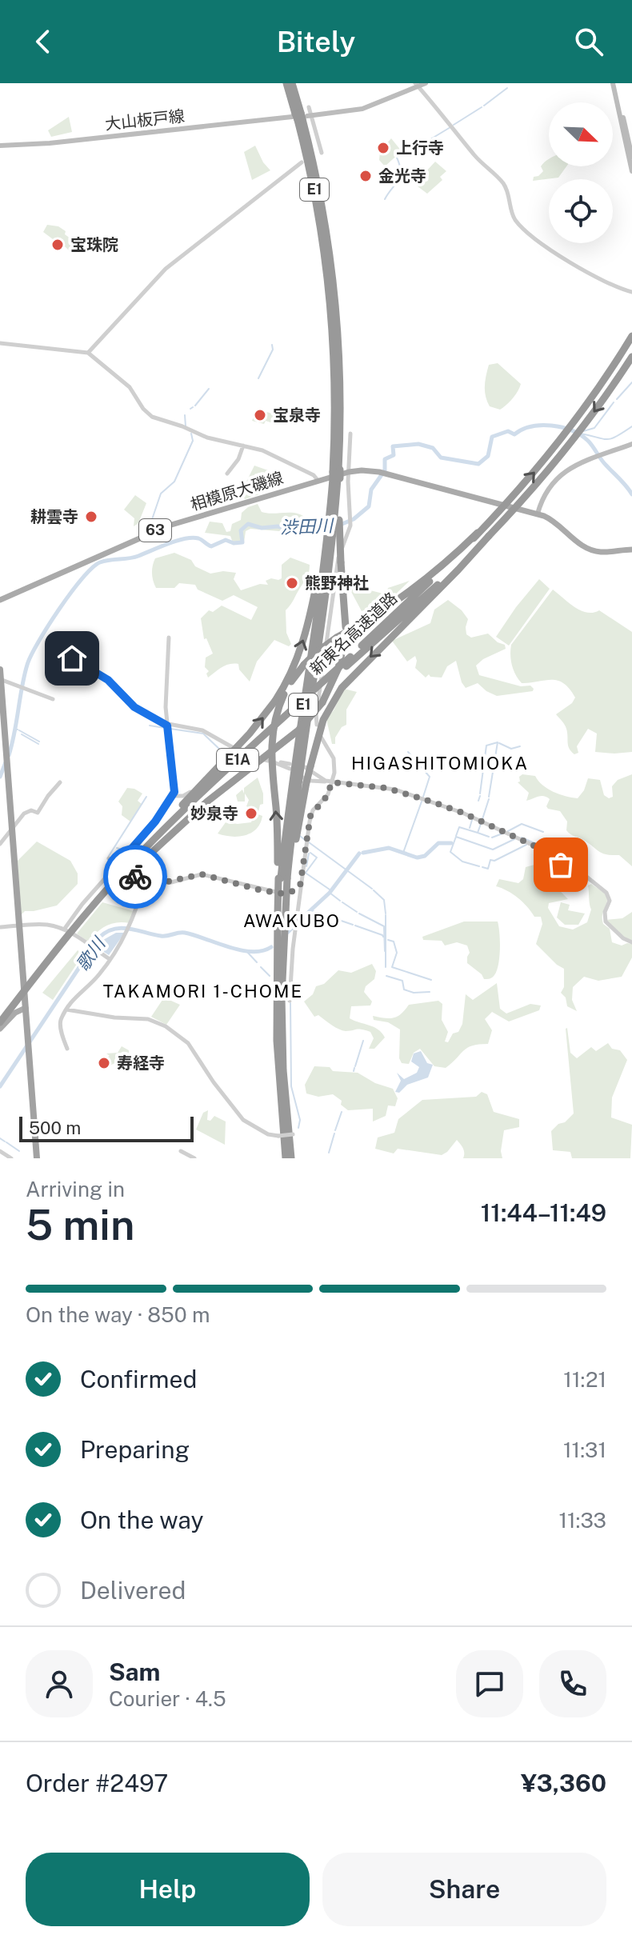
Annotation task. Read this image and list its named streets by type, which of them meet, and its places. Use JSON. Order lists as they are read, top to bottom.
{
  "streets": {
    "highway": ["E1", "新東名高速道路", "E1A"],
    "main road": ["大山板戸線", "相模原大磯線", "63"]
  },
  "crossings": [
    ["大山板戸線", "E1"],
    ["E1", "相模原大磯線"]
  ],
  "districts": ["HIGASHITOMIOKA", "AWAKUBO", "TAKAMORI 1-CHOME"],
  "water": ["渋田川", "歌川"],
  "places": [
    "上行寺",
    "金光寺",
    "宝珠院",
    "宝泉寺",
    "耕雲寺",
    "熊野神社",
    "妙泉寺",
    "寿経寺"
  ],
  "scale_bar": "500 m",
  "north": "bottom right",
  "page": {
    "header": "Bitely",
    "scale": "500 m",
    "heading": ["5 min", "Arriving in", "11:44–11:49"],
    "panel": [
      "Sam",
      "Courier · 4.5",
      "Order #2497",
      "¥3,360"
    ],
    "bar": "On the way · 850 m",
    "list": [
      ["Confirmed", "11:21"],
      ["Preparing", "11:31"],
      ["On the way", "11:33"],
      "Delivered"
    ],
    "buttons": ["Help", "Share"]
  }
}
